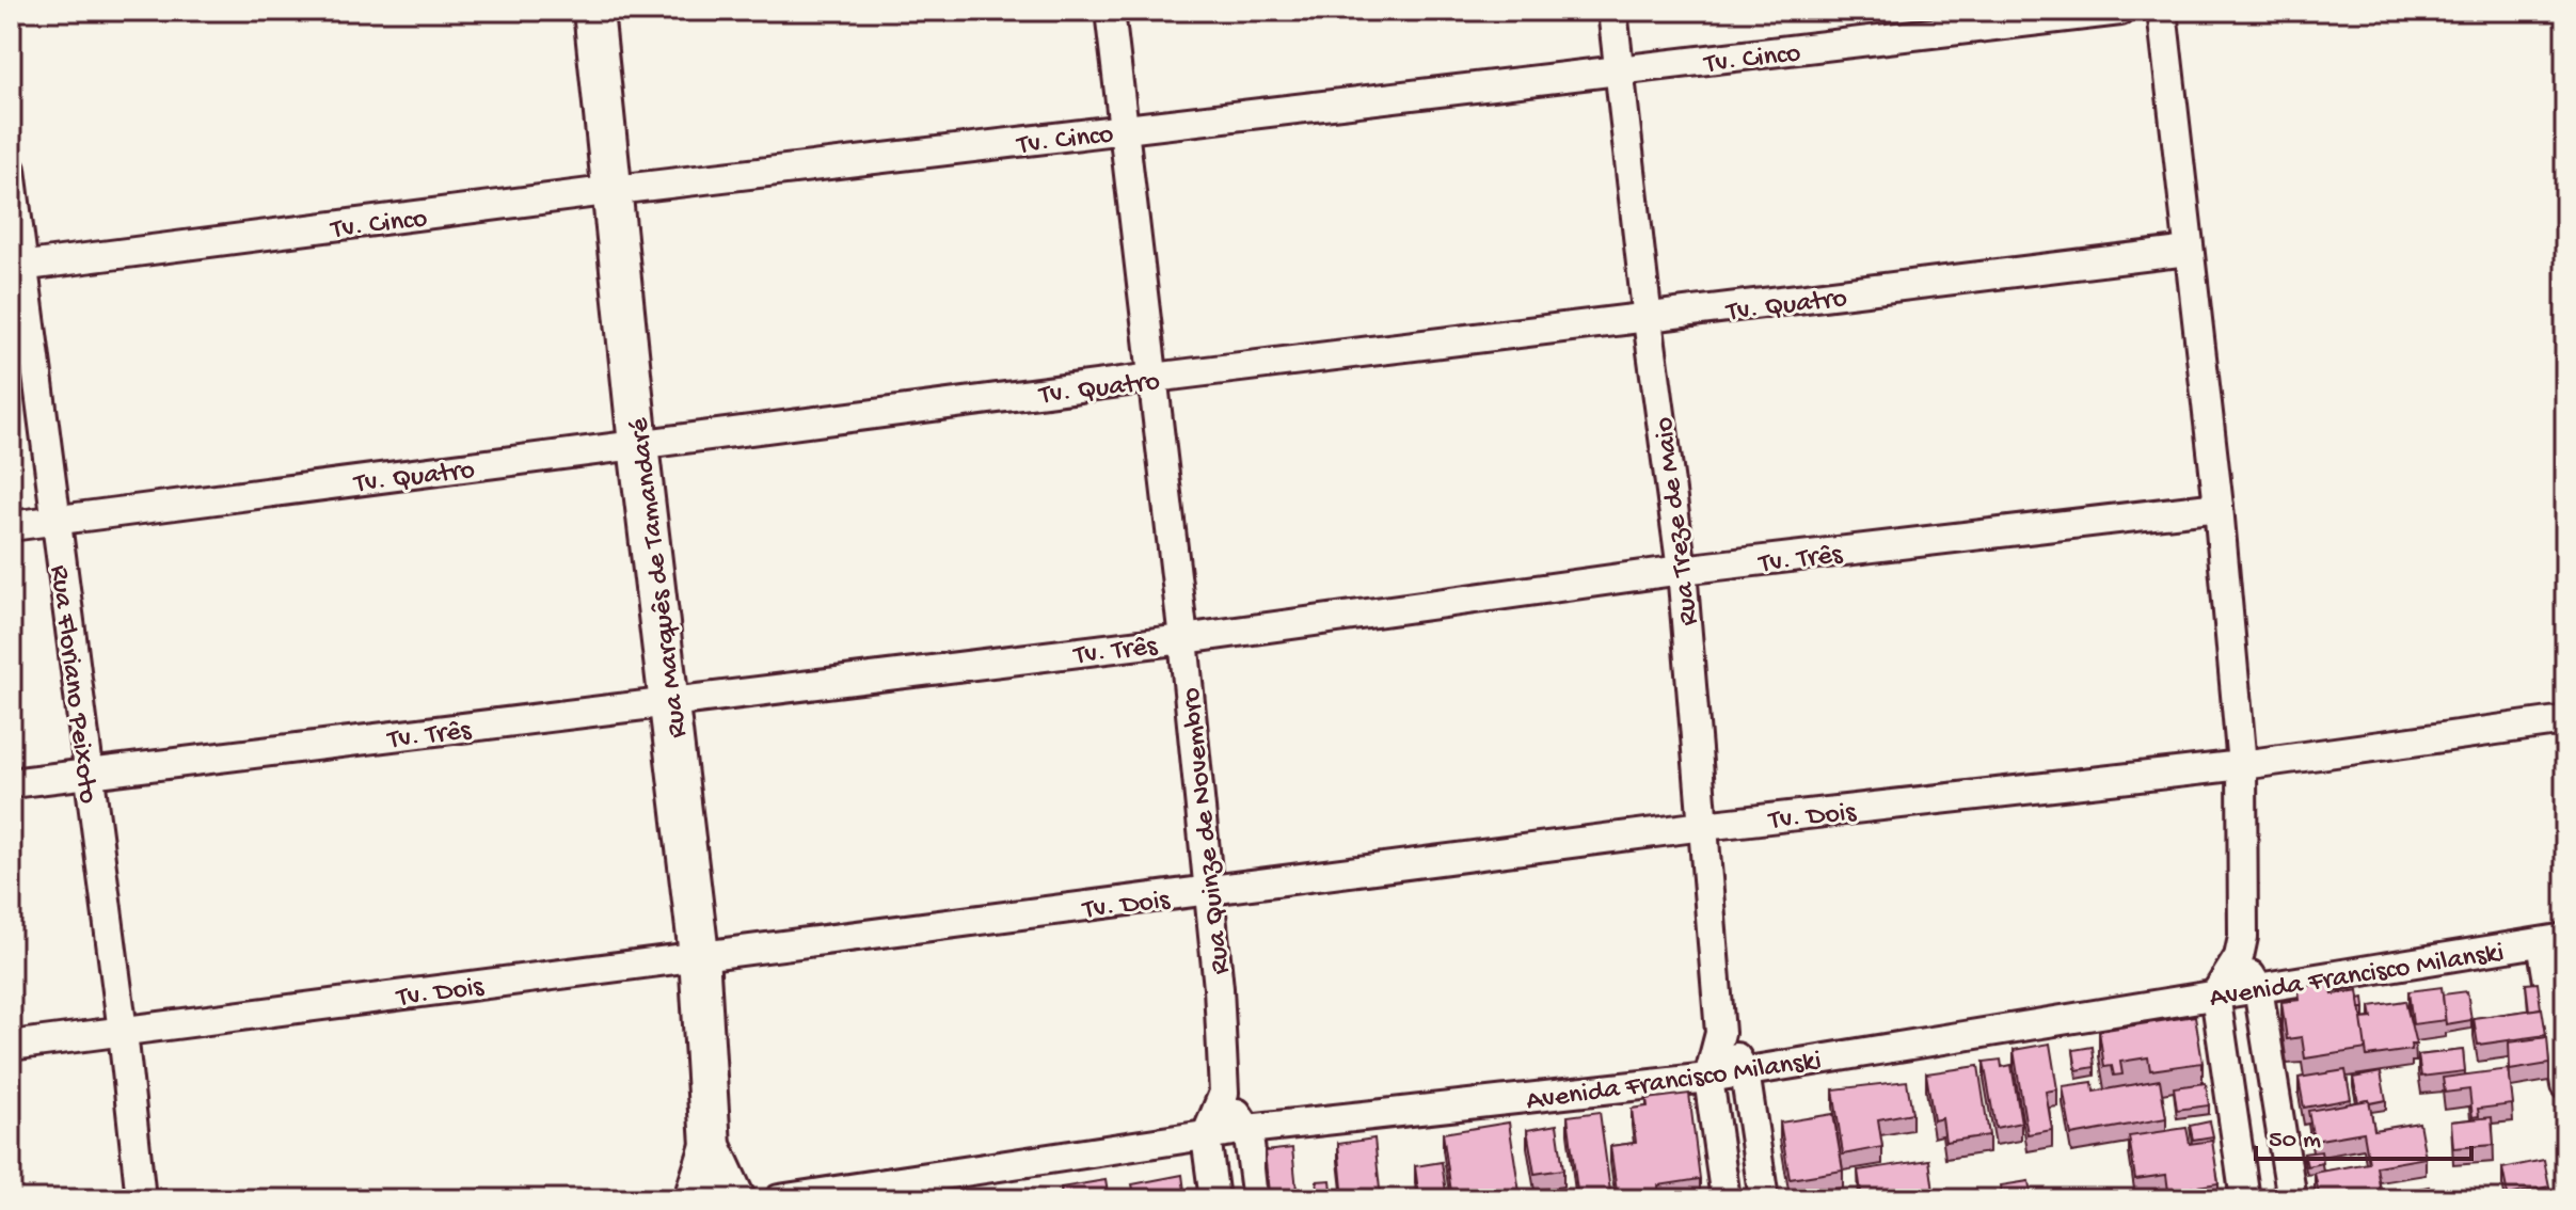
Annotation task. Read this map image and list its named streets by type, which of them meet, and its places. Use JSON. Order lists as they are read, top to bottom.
{
  "streets": {
    "street": [
      "Tv. Cinco",
      "Tv. Quatro",
      "Rua Treze de Maio",
      "Tv. Três",
      "Rua Marquês de Tamandaré",
      "Rua Floriano Peixoto",
      "Tv. Dois",
      "Rua Quinze de Novembro",
      "Avenida Francisco Milanski"
    ]
  },
  "crossings": [
    ["Tv. Cinco", "Rua Treze de Maio"],
    ["Tv. Cinco", "Rua Marquês de Tamandaré"],
    ["Tv. Cinco", "Rua Floriano Peixoto"],
    ["Tv. Cinco", "Rua Quinze de Novembro"],
    ["Tv. Quatro", "Rua Treze de Maio"],
    ["Tv. Quatro", "Rua Marquês de Tamandaré"],
    ["Tv. Quatro", "Rua Floriano Peixoto"],
    ["Tv. Quatro", "Rua Quinze de Novembro"],
    ["Rua Treze de Maio", "Tv. Três"],
    ["Rua Treze de Maio", "Tv. Dois"],
    ["Rua Treze de Maio", "Avenida Francisco Milanski"],
    ["Tv. Três", "Rua Marquês de Tamandaré"],
    ["Tv. Três", "Rua Floriano Peixoto"],
    ["Tv. Três", "Rua Quinze de Novembro"],
    ["Rua Marquês de Tamandaré", "Tv. Dois"],
    ["Rua Floriano Peixoto", "Tv. Dois"],
    ["Tv. Dois", "Rua Quinze de Novembro"],
    ["Rua Quinze de Novembro", "Avenida Francisco Milanski"]
  ],
  "scale_bar": "50 m"
}
